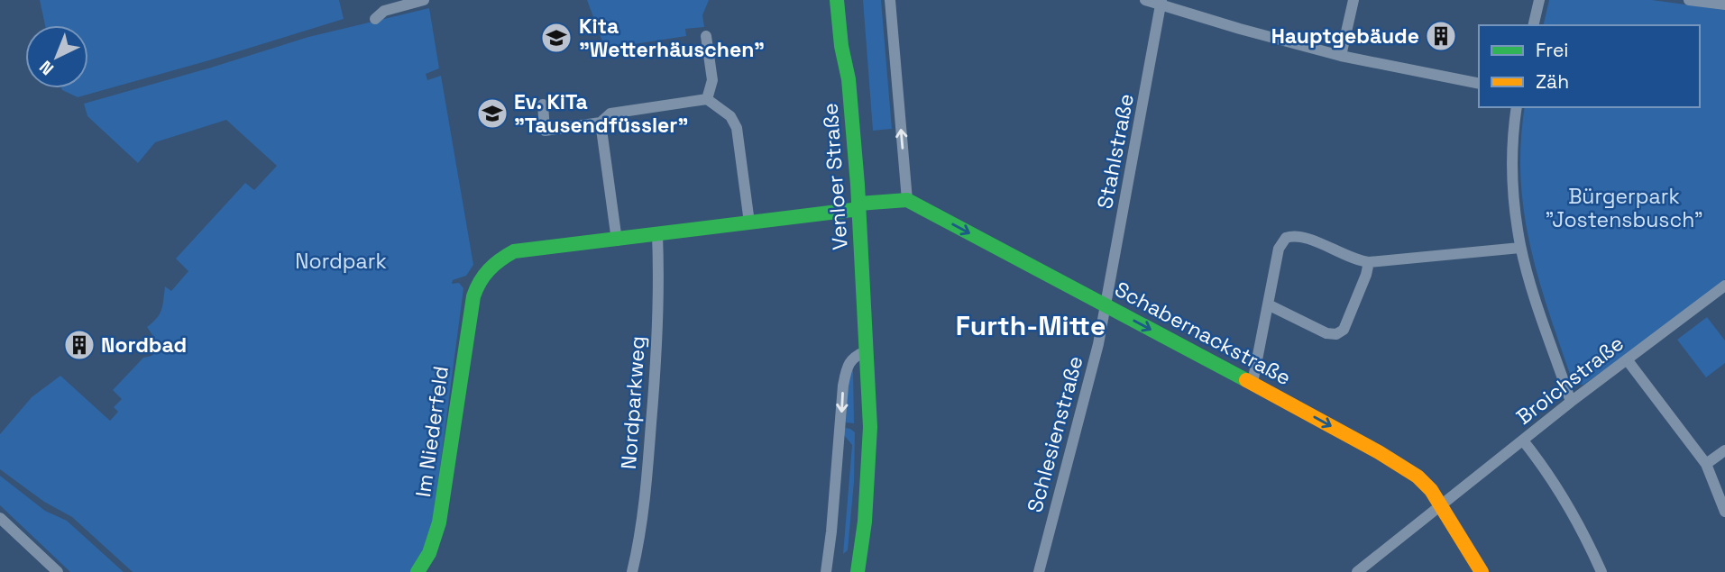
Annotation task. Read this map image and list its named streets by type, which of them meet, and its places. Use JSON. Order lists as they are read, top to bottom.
{
  "streets": {
    "street": [
      "Stahlstraße",
      "Venloer Straße",
      "Schabernackstraße",
      "Broichstraße",
      "Nordparkweg",
      "Im Niederfeld",
      "Schlesienstraße"
    ]
  },
  "crossings": [
    ["Stahlstraße", "Schabernackstraße"],
    ["Stahlstraße", "Schlesienstraße"],
    ["Schabernackstraße", "Broichstraße"],
    ["Schabernackstraße", "Schlesienstraße"]
  ],
  "one_way": ["Schabernackstraße"],
  "districts": ["Furth-Mitte"],
  "parks": ["Bürgerpark \"Jostensbusch\"", "Nordpark"],
  "places": {
    "building": ["Hauptgebäude", "Nordbad"],
    "school or university": ["Kita \"Wetterhäuschen\"", "Ev. KiTa \"Tausendfüssler\""]
  },
  "legend": ["Frei", "Zäh"],
  "north": "bottom left"
}
